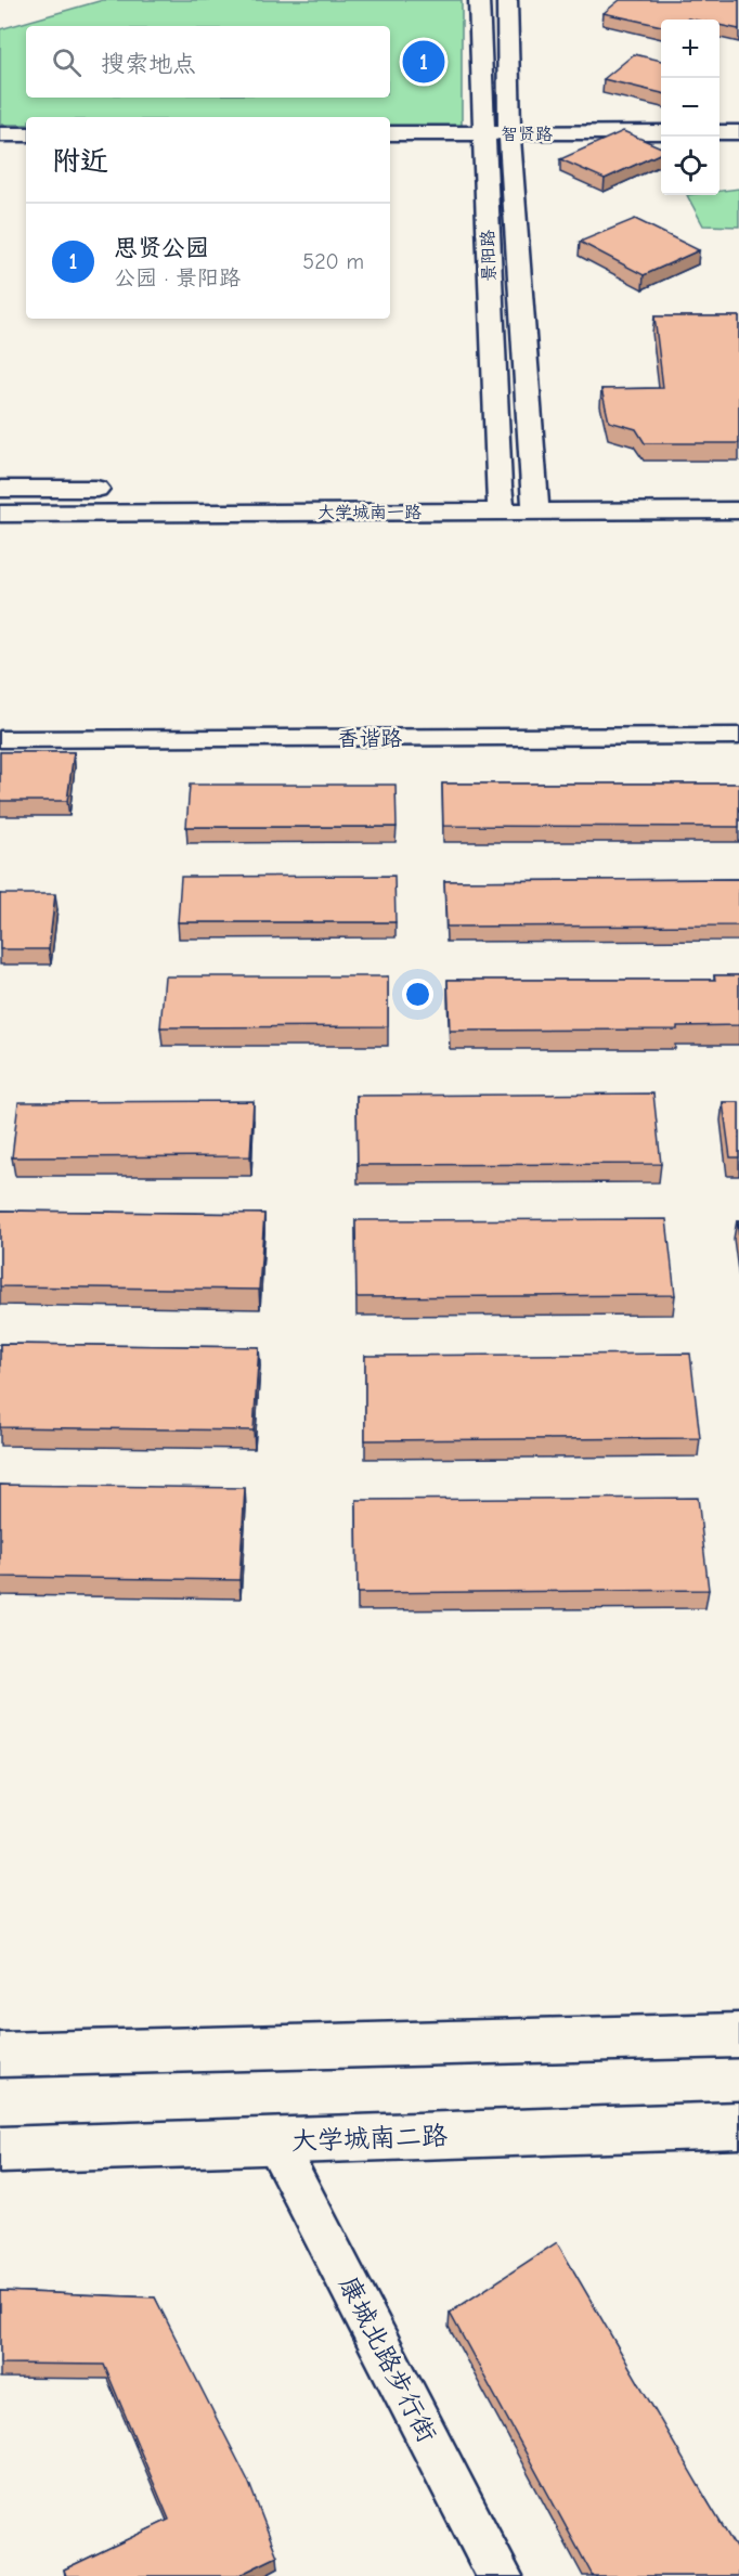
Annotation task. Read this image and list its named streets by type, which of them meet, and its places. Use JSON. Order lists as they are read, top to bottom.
{
  "streets": {
    "main road": [
      "智贤路",
      "景阳路",
      "大学城南一路",
      "大学城南二路"
    ],
    "street": ["香谐路", "康城北路步行街"]
  },
  "crossings": [
    ["智贤路", "景阳路"],
    ["景阳路", "大学城南一路"],
    ["大学城南二路", "康城北路步行街"]
  ],
  "page": {
    "map_buttons": ["+", "−"],
    "search": "搜索地点",
    "pins": "1",
    "heading": "附近",
    "list": [
      {
        "mark": "1",
        "name": "思贤公园",
        "note": "公园 · 景阳路",
        "value": "520 m"
      }
    ]
  }
}
